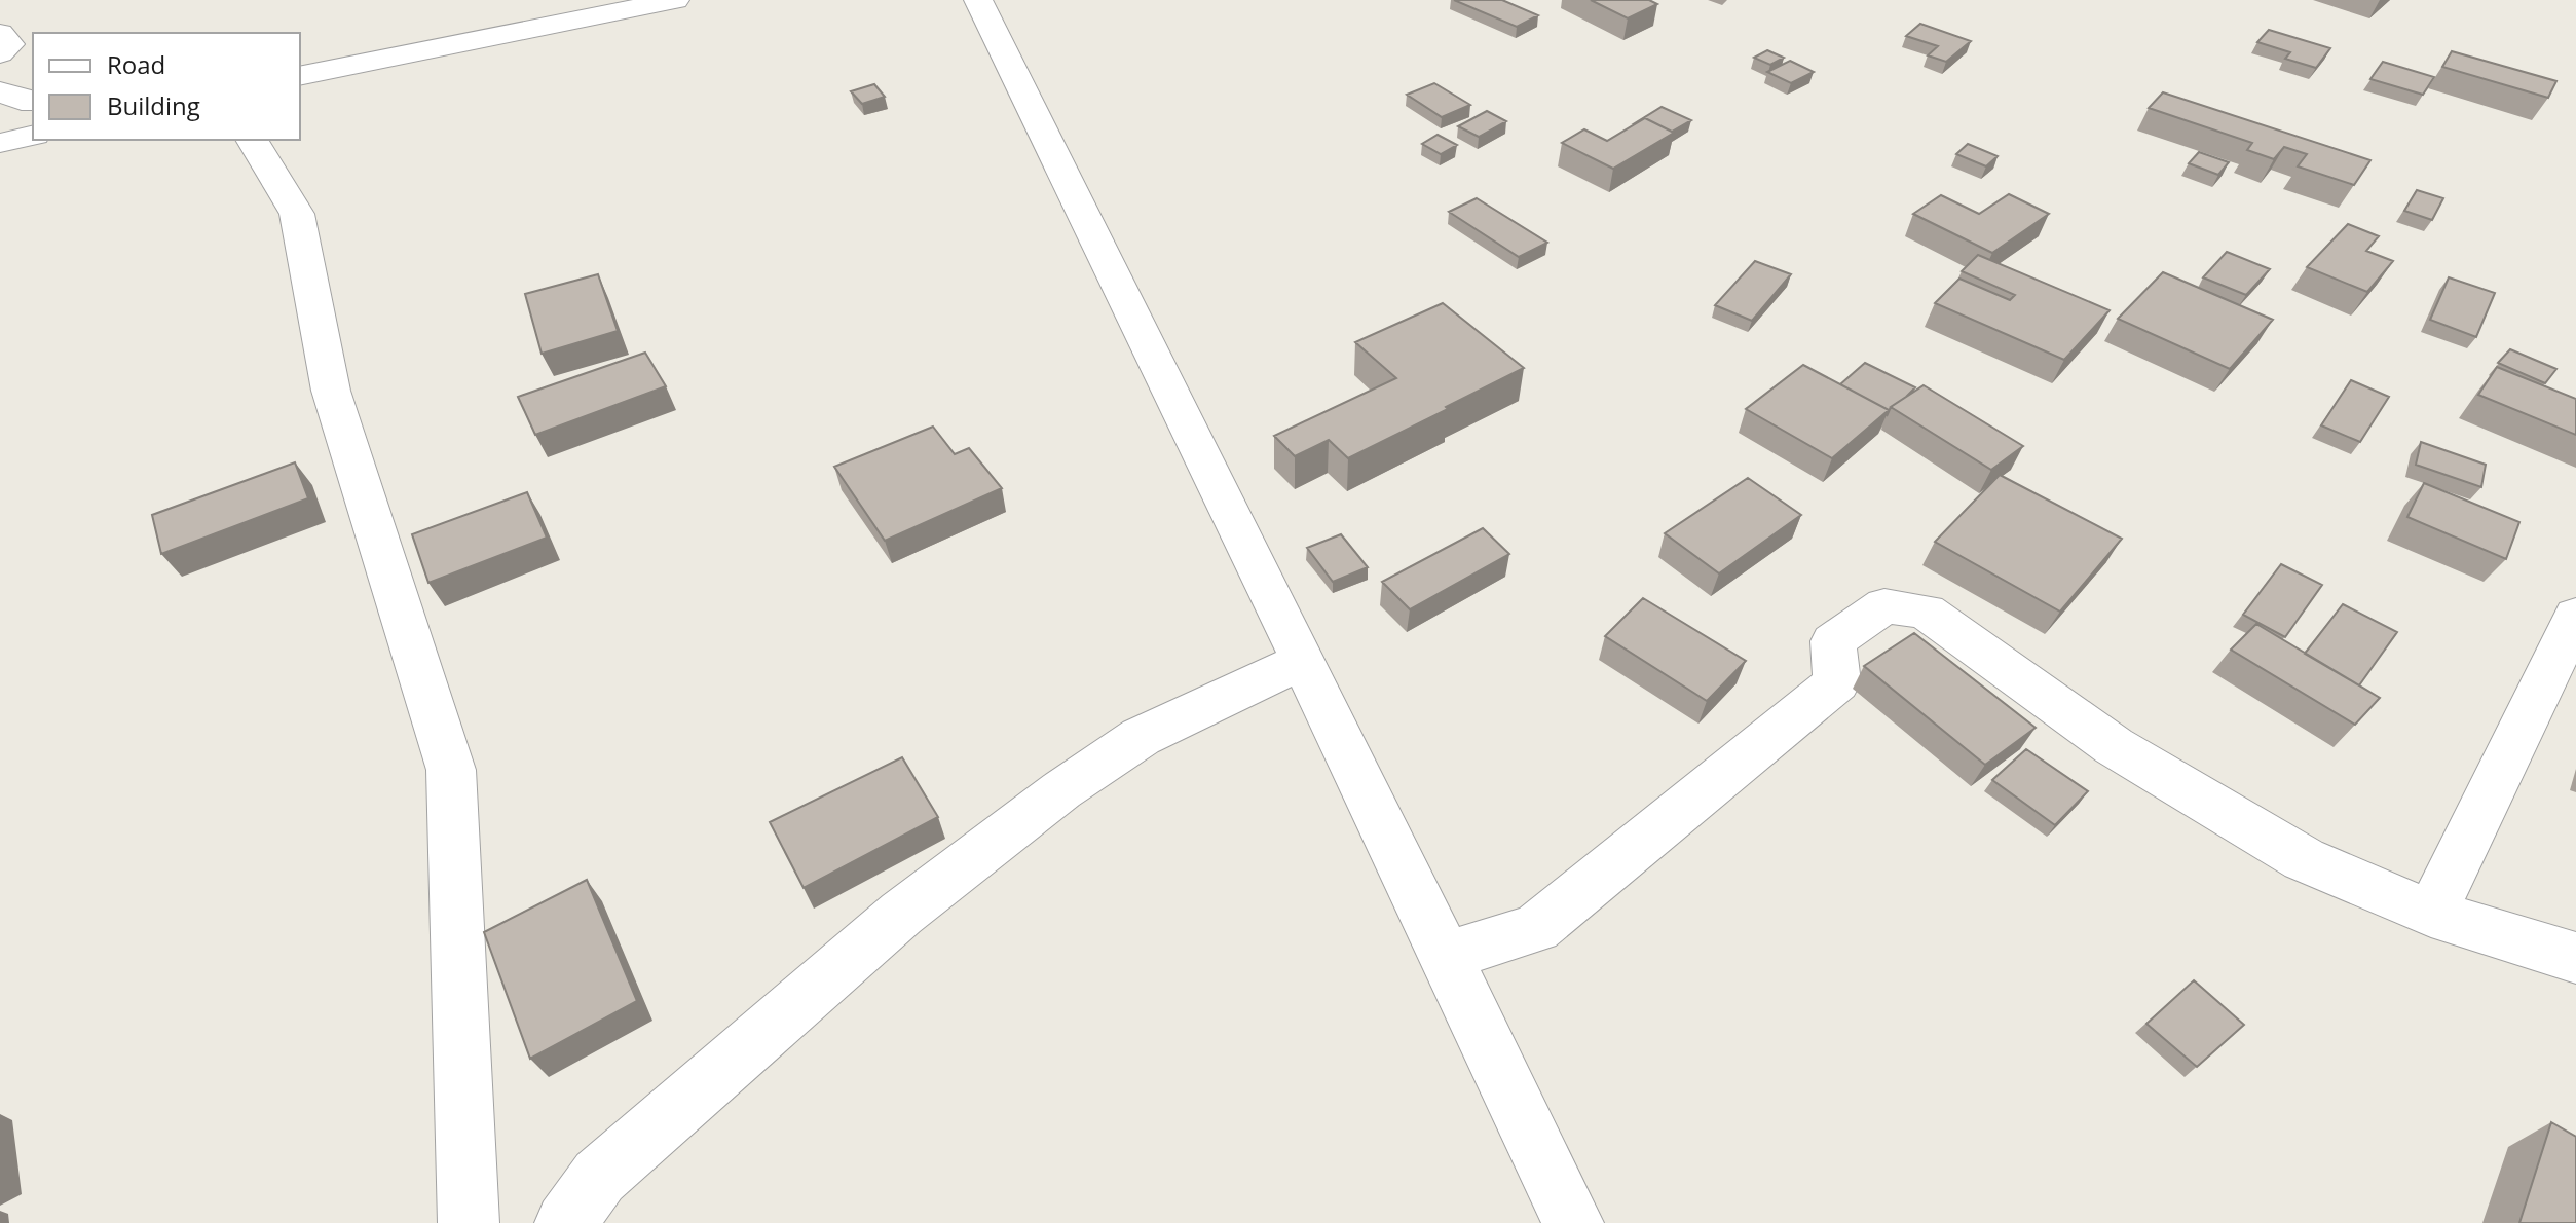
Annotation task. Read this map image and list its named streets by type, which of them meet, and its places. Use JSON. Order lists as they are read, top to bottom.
{
  "legend": ["Road", "Building"]
}
